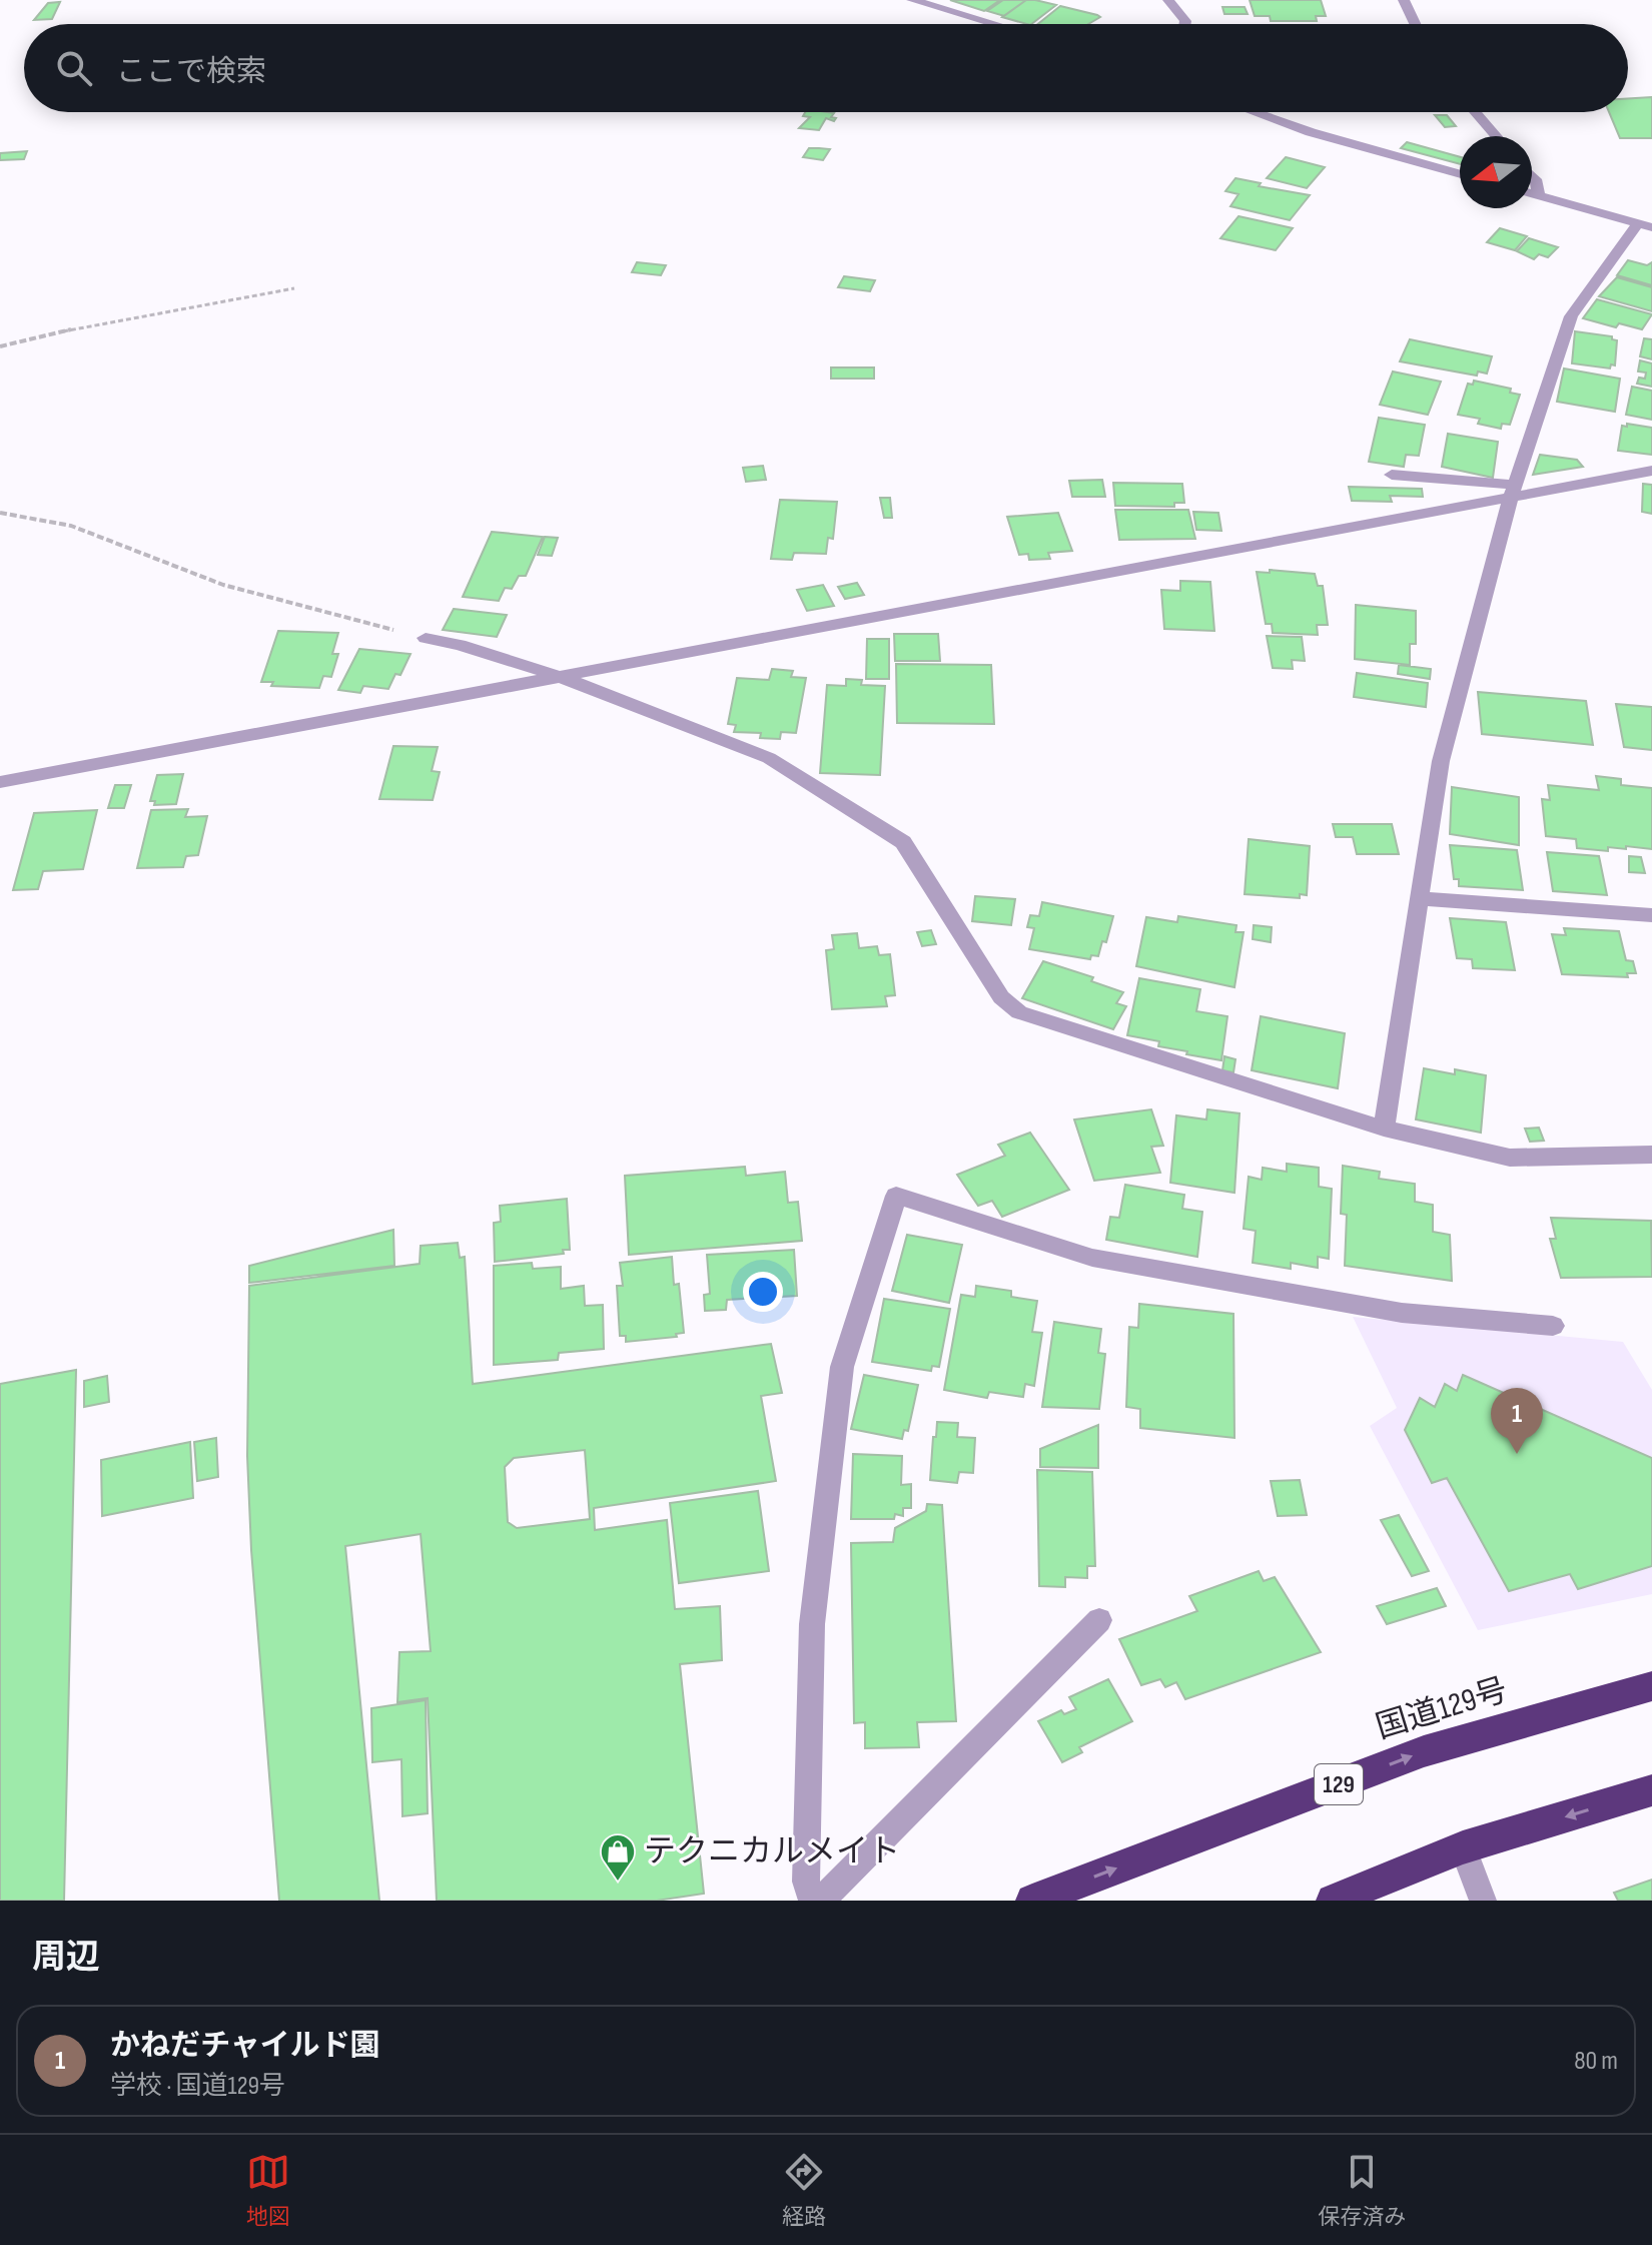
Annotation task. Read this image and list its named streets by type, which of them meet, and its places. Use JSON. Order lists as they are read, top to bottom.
{
  "streets": {
    "highway": ["国道129号", "129"]
  },
  "places": {
    "shop": ["テクニカルメイト"]
  },
  "north": "left",
  "page": {
    "search": "ここで検索",
    "pins": "1",
    "heading": "周辺",
    "list": [
      {
        "mark": "1",
        "name": "かねだチャイルド園",
        "note": "学校 · 国道129号",
        "value": "80 m"
      }
    ],
    "nav": ["地図", "経路", "保存済み"]
  }
}
